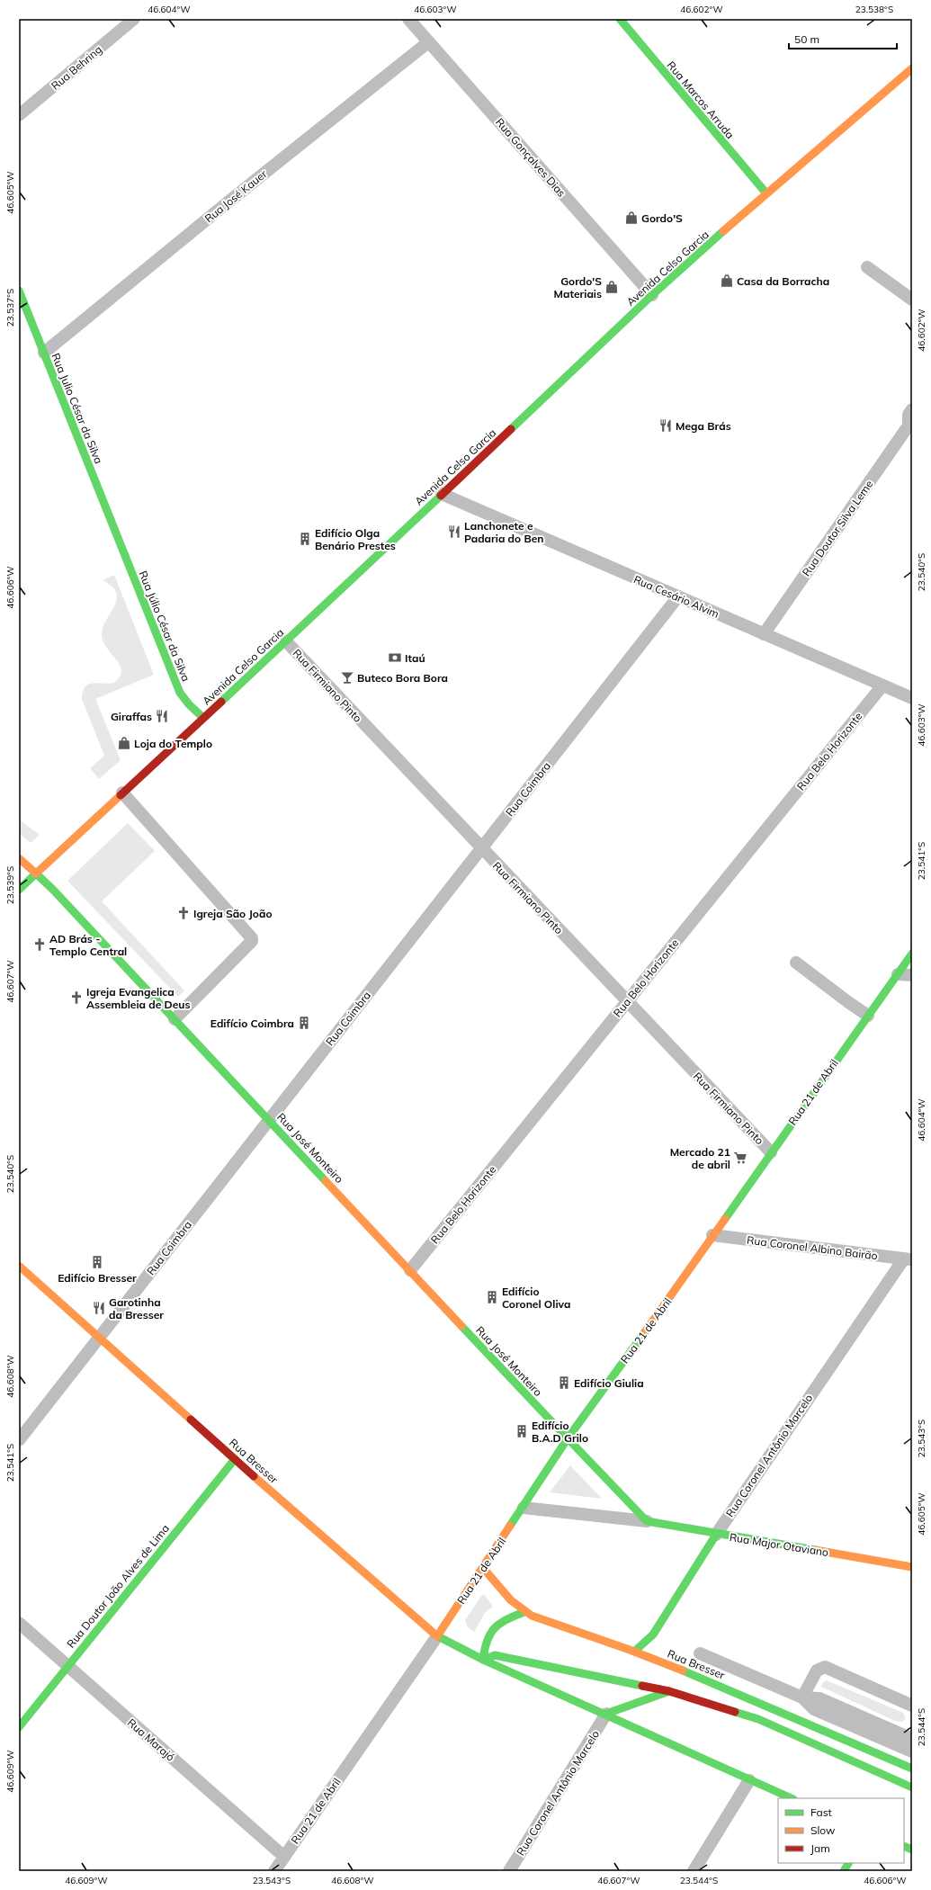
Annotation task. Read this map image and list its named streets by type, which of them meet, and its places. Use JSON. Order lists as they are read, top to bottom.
{
  "streets": {
    "main road": [
      "Rua Marcos Arruda",
      "Avenida Celso Garcia",
      "Rua Julio César da Silva",
      "Rua Júlio César da Silva",
      "Rua 21 de Abril",
      "Rua José Monteiro",
      "Rua Coronel Antônio Marcelo",
      "Rua Bresser",
      "Rua Major Otaviano",
      "Rua Doutor João Alves de Lima"
    ],
    "street": [
      "Rua Behring",
      "Rua Gonçalves Dias",
      "Rua José Kauer",
      "Rua Doutor Silva Leme",
      "Rua Cesário Alvim",
      "Rua Firmiano Pinto",
      "Rua Belo Horizonte",
      "Rua Coimbra",
      "Rua Coronel Albino Bairão",
      "Rua Marajó"
    ]
  },
  "crossings": [
    ["Rua Marcos Arruda", "Avenida Celso Garcia"],
    ["Rua Gonçalves Dias", "Rua José Kauer"],
    ["Rua Gonçalves Dias", "Avenida Celso Garcia"],
    ["Rua José Kauer", "Rua Julio César da Silva"],
    ["Avenida Celso Garcia", "Rua Cesário Alvim"],
    ["Avenida Celso Garcia", "Rua Júlio César da Silva"],
    ["Avenida Celso Garcia", "Rua Firmiano Pinto"],
    ["Avenida Celso Garcia", "Rua José Monteiro"],
    ["Rua Julio César da Silva", "Rua Júlio César da Silva"],
    ["Rua Doutor Silva Leme", "Rua Cesário Alvim"],
    ["Rua Cesário Alvim", "Rua Belo Horizonte"],
    ["Rua Cesário Alvim", "Rua Coimbra"],
    ["Rua Firmiano Pinto", "Rua Belo Horizonte"],
    ["Rua Firmiano Pinto", "Rua Coimbra"],
    ["Rua Firmiano Pinto", "Rua 21 de Abril"],
    ["Rua Belo Horizonte", "Rua José Monteiro"],
    ["Rua Coimbra", "Rua José Monteiro"],
    ["Rua Coimbra", "Rua Bresser"],
    ["Rua 21 de Abril", "Rua José Monteiro"],
    ["Rua 21 de Abril", "Rua Coronel Albino Bairão"],
    ["Rua 21 de Abril", "Rua Bresser"],
    ["Rua 21 de Abril", "Rua Major Otaviano"],
    ["Rua 21 de Abril", "Rua Marajó"],
    ["Rua Coronel Albino Bairão", "Rua Coronel Antônio Marcelo"],
    ["Rua Coronel Antônio Marcelo", "Rua Bresser"],
    ["Rua Coronel Antônio Marcelo", "Rua Major Otaviano"],
    ["Rua Bresser", "Rua Doutor João Alves de Lima"],
    ["Rua Doutor João Alves de Lima", "Rua Marajó"]
  ],
  "places": {
    "shop": [
      "Gordo'S",
      "Casa da Borracha",
      "Gordo'S Materiais",
      "Loja do Templo"
    ],
    "restaurant": [
      "Mega Brás",
      "Lanchonete e Padaria do Ben",
      "Giraffas",
      "Garotinha da Bresser"
    ],
    "building": [
      "Edifício Olga Benário Prestes",
      "Edifício Coimbra",
      "Edifício Bresser",
      "Edifício Coronel Oliva",
      "Edifício Giulia",
      "Edifício B.A.D Grilo"
    ],
    "bank": ["Itaú"],
    "bar": ["Buteco Bora Bora"],
    "church": ["Igreja São João", "AD Brás - Templo Central", "Igreja Evangelica Assembleia de Deus"],
    "supermarket": ["Mercado 21 de abril"]
  },
  "legend": ["Fast", "Slow", "Jam"],
  "scale_bar": "50 m",
  "coordinates": [
    "46.604°W",
    "46.603°W",
    "46.602°W",
    "23.538°S",
    "46.605°W",
    "23.537°S",
    "23.540°S",
    "46.606°W",
    "23.541°S",
    "23.539°S",
    "46.607°W",
    "46.608°W",
    "23.543°S",
    "23.544°S",
    "46.609°W"
  ]
}
